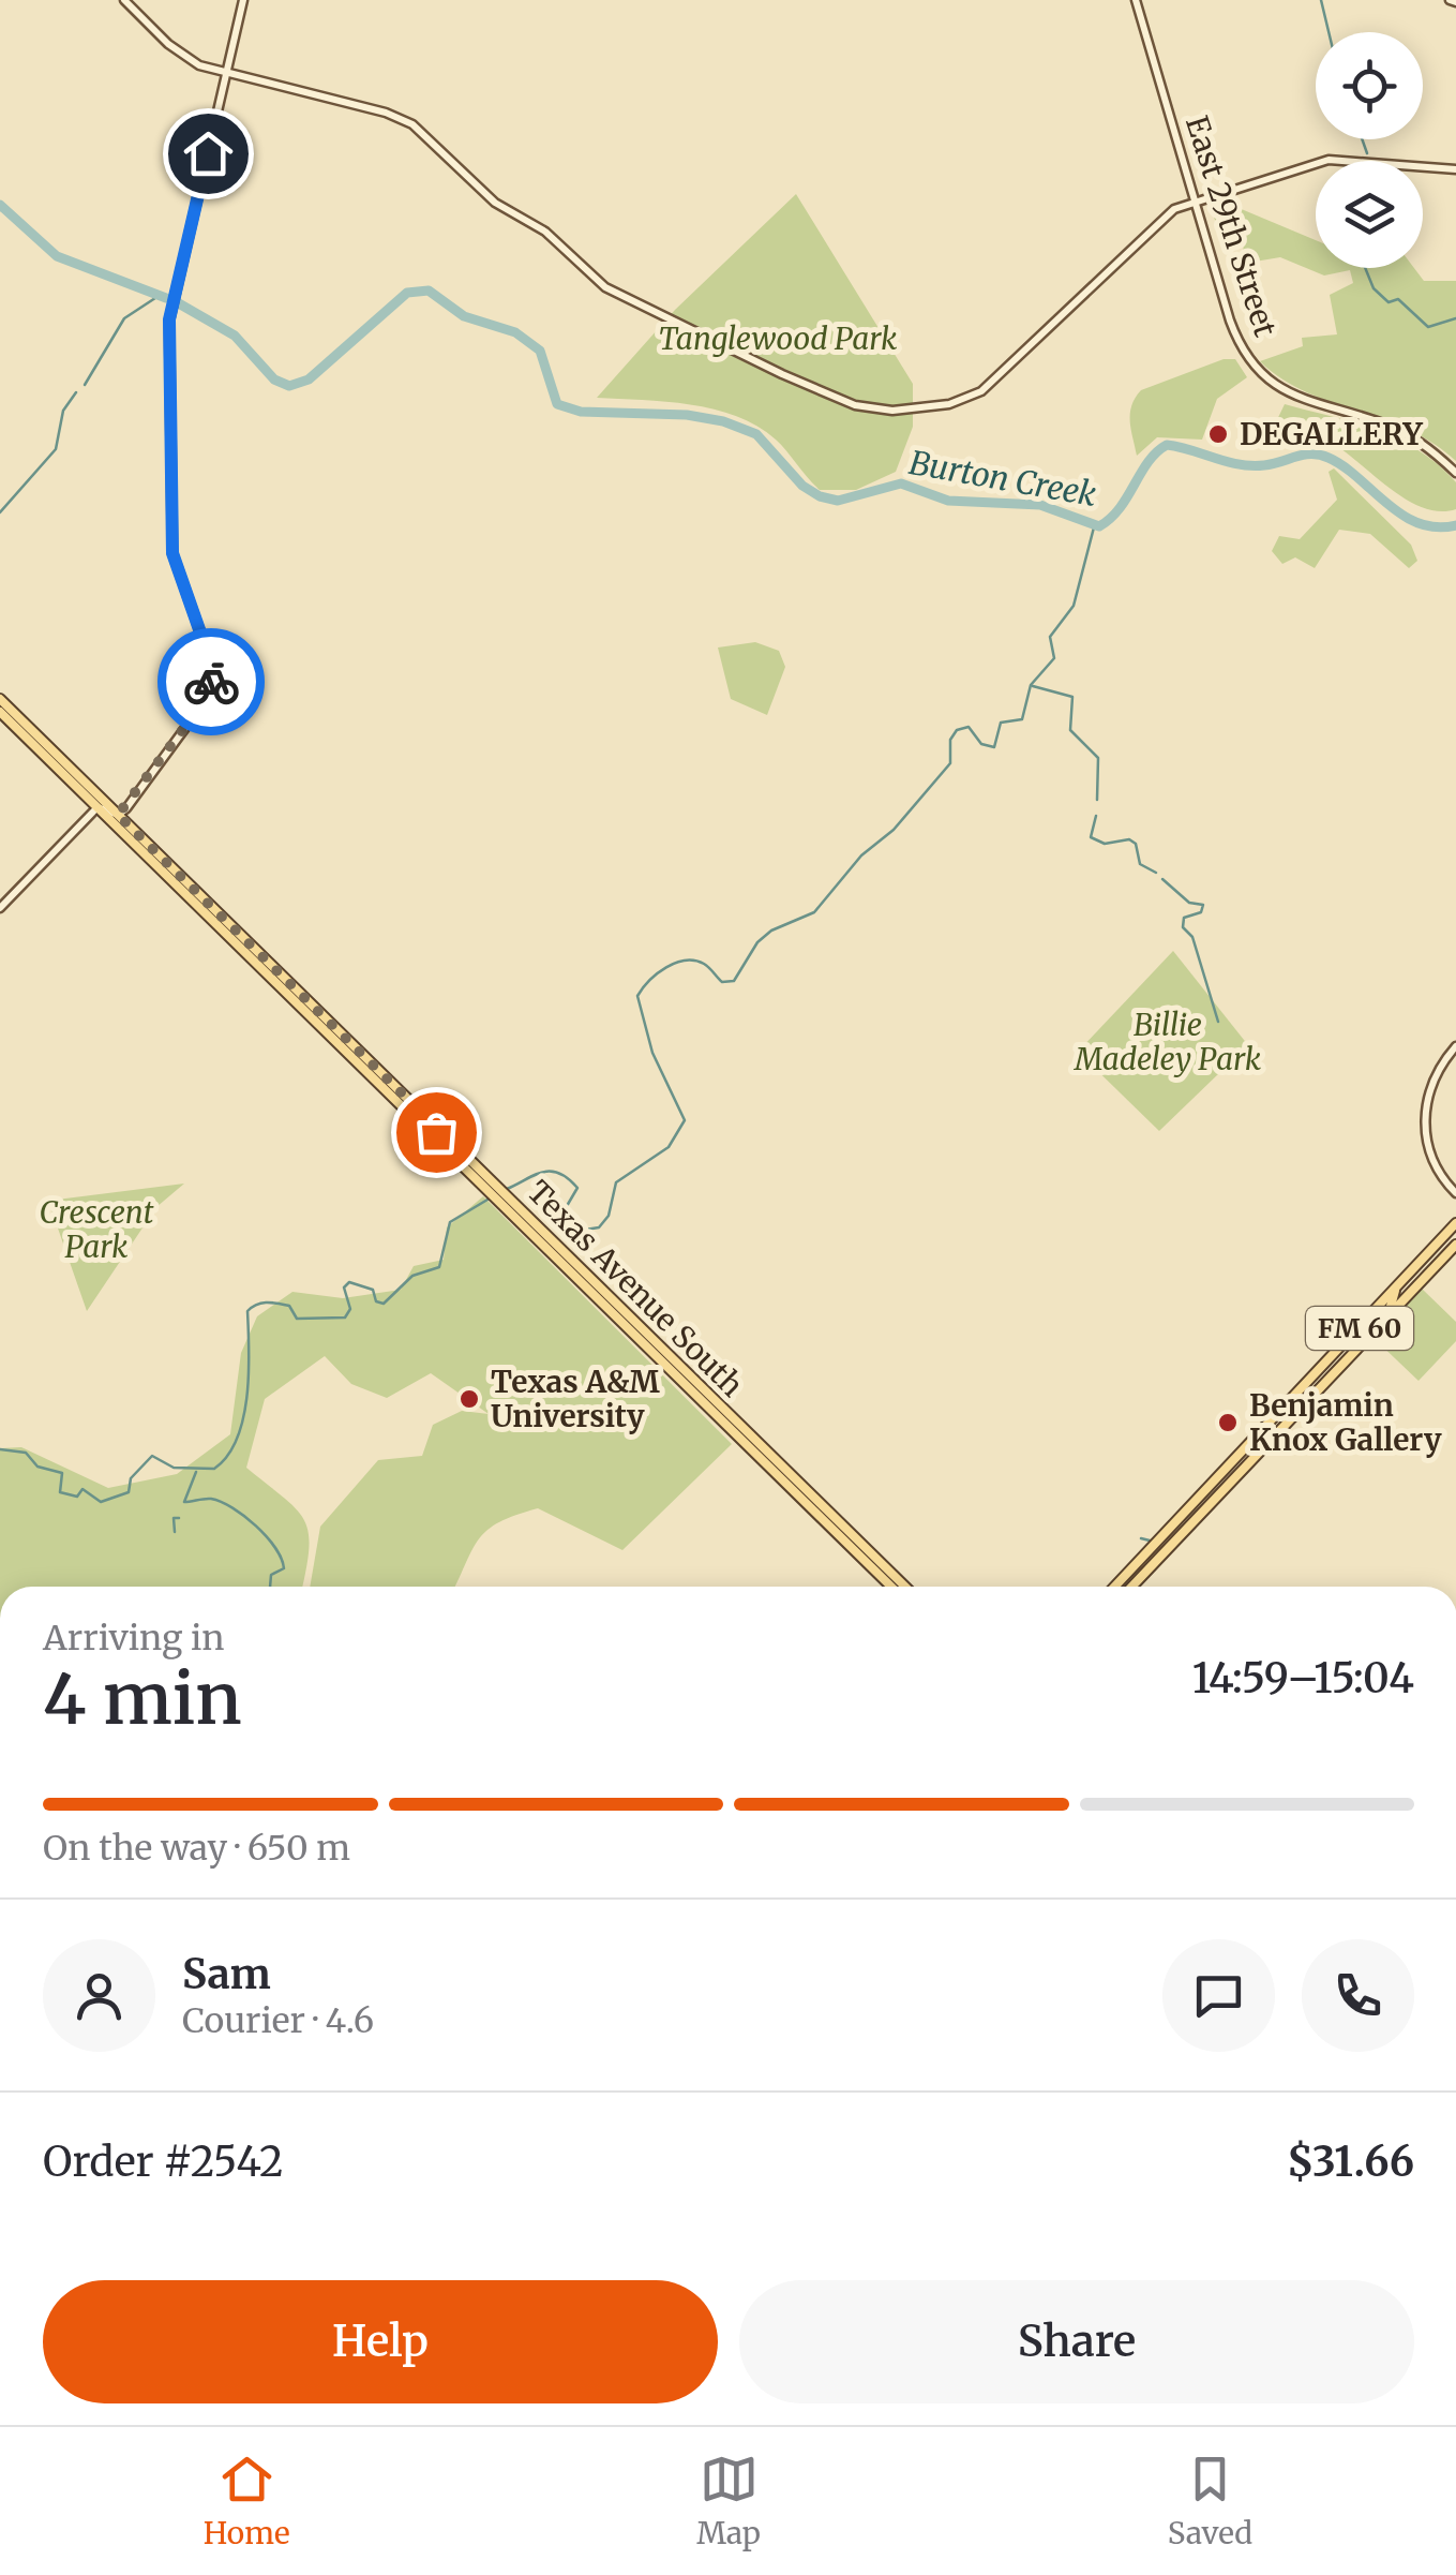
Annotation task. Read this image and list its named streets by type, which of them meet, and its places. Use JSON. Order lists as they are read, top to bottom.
{
  "streets": {
    "main road": ["Texas Avenue South", "FM 60"],
    "street": ["East 29th Street"]
  },
  "water": ["Burton Creek"],
  "parks": ["Tanglewood Park", "Billie Madeley Park", "Crescent Park"],
  "places": ["DEGALLERY", "Texas A&M University", "Benjamin Knox Gallery"],
  "page": {
    "heading": ["4 min", "Arriving in", "14:59–15:04"],
    "panel": [
      "Sam",
      "Courier · 4.6",
      "Order #2542",
      "$31.66"
    ],
    "bar": "On the way · 650 m",
    "buttons": ["Help", "Share"],
    "tabs": ["Home", "Map", "Saved"]
  }
}
